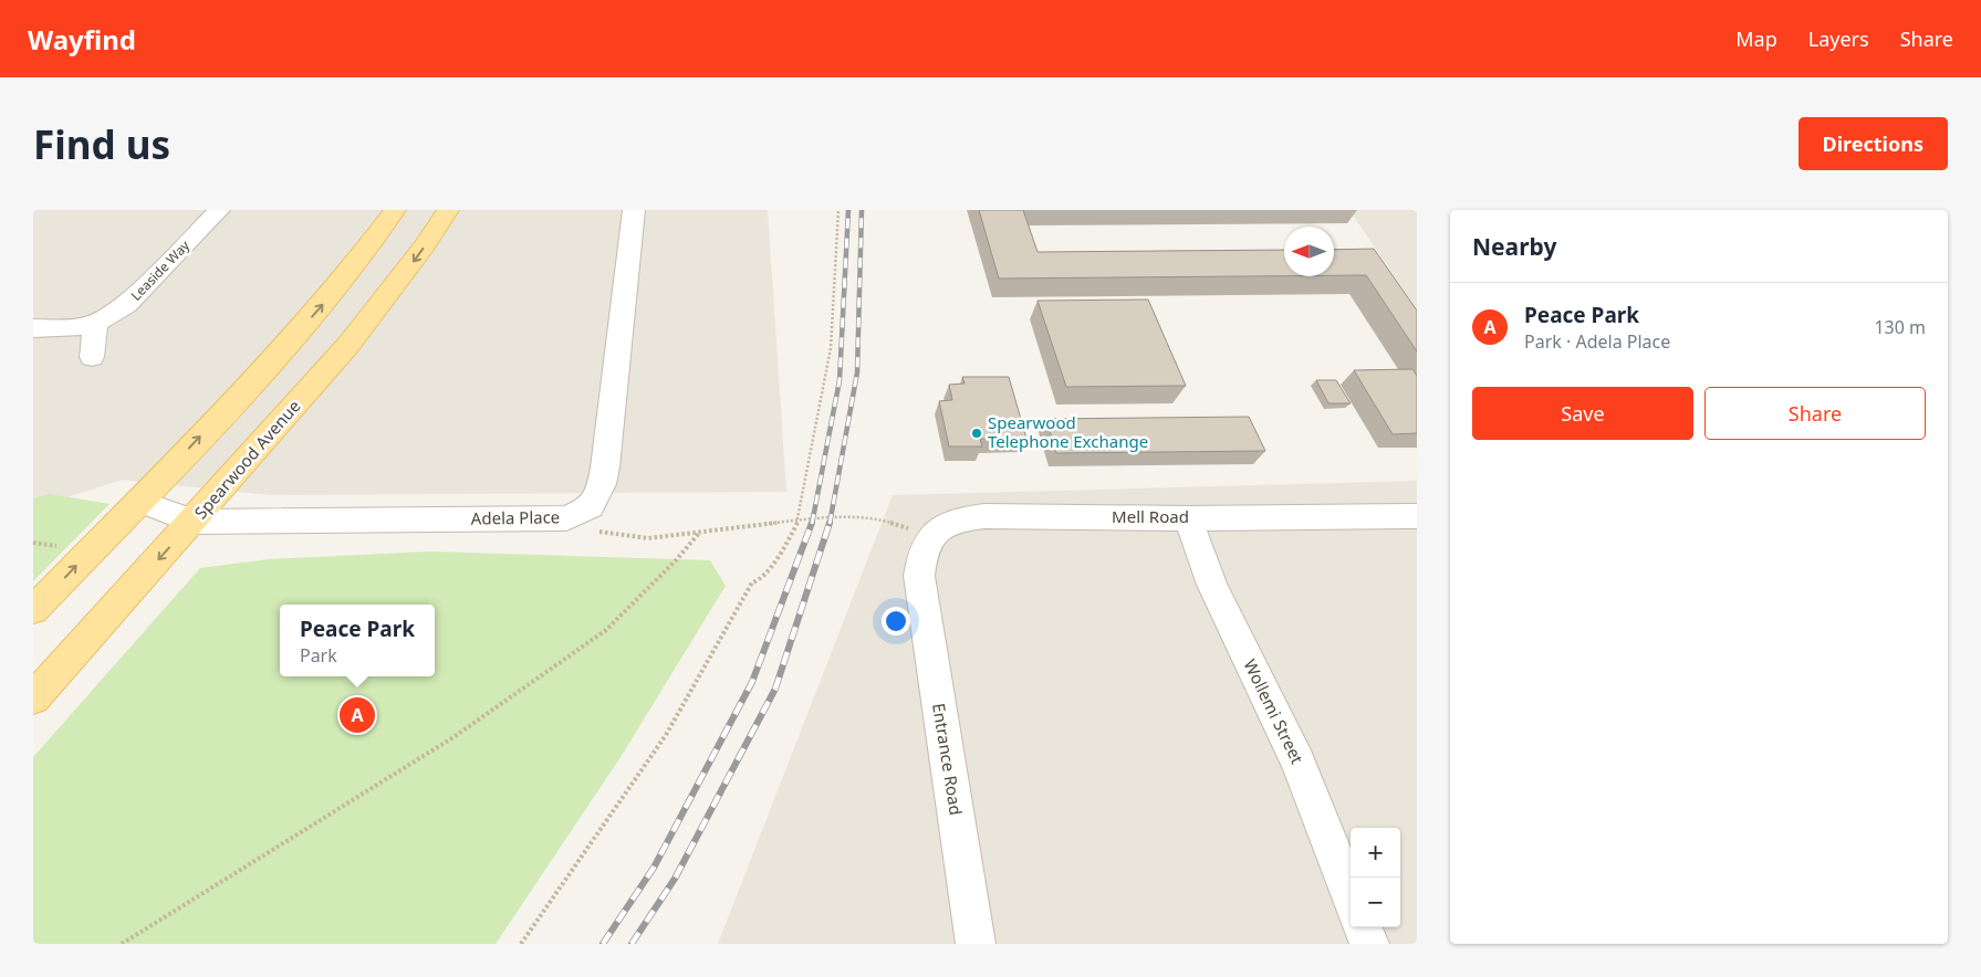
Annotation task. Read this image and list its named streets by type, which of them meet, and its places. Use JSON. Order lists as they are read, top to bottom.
{
  "streets": {
    "main road": ["Spearwood Avenue"],
    "street": [
      "Leaside Way",
      "Mell Road",
      "Adela Place",
      "Wollemi Street",
      "Entrance Road"
    ]
  },
  "crossings": [
    ["Spearwood Avenue", "Adela Place"],
    ["Mell Road", "Wollemi Street"],
    ["Mell Road", "Entrance Road"]
  ],
  "places": ["Spearwood Telephone Exchange"],
  "north": "left",
  "page": {
    "header": "Wayfind",
    "nav": ["Map", "Layers", "Share"],
    "buttons": [
      "Directions",
      ["Save", "Share"]
    ],
    "title": "Find us",
    "heading": "Nearby",
    "list": [
      {
        "mark": "A",
        "name": "Peace Park",
        "note": "Park · Adela Place",
        "value": "130 m"
      }
    ],
    "popup": ["Peace Park", "Park"],
    "pins": "A",
    "map_buttons": ["+", "−"]
  }
}
